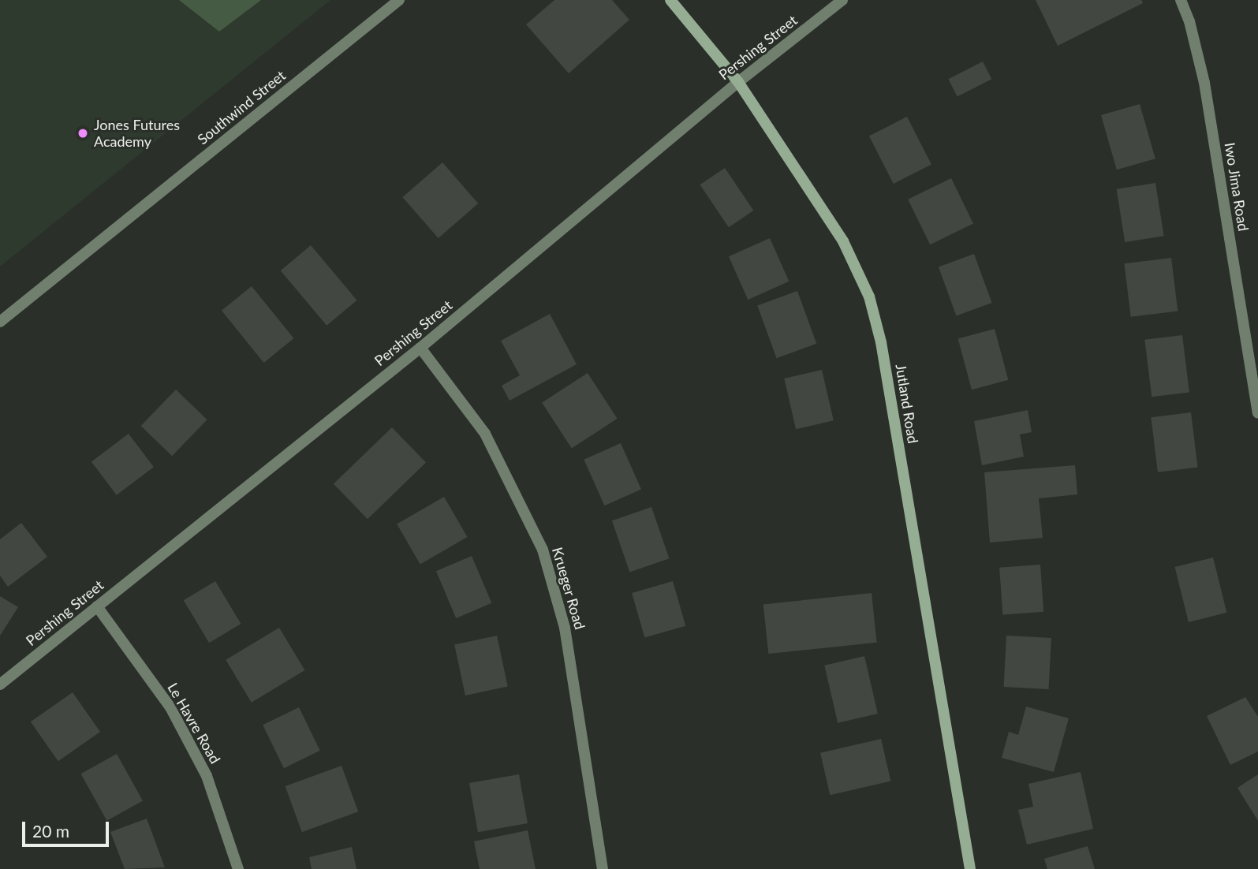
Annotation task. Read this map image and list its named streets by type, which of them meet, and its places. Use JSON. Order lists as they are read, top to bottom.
{
  "streets": {
    "street": [
      "Pershing Street",
      "Southwind Street",
      "Iwo Jima Road",
      "Jutland Road",
      "Krueger Road",
      "Le Havre Road"
    ]
  },
  "crossings": [
    ["Pershing Street", "Jutland Road"],
    ["Pershing Street", "Krueger Road"],
    ["Pershing Street", "Le Havre Road"]
  ],
  "places": ["Jones Futures Academy"],
  "scale_bar": "20 m"
}
